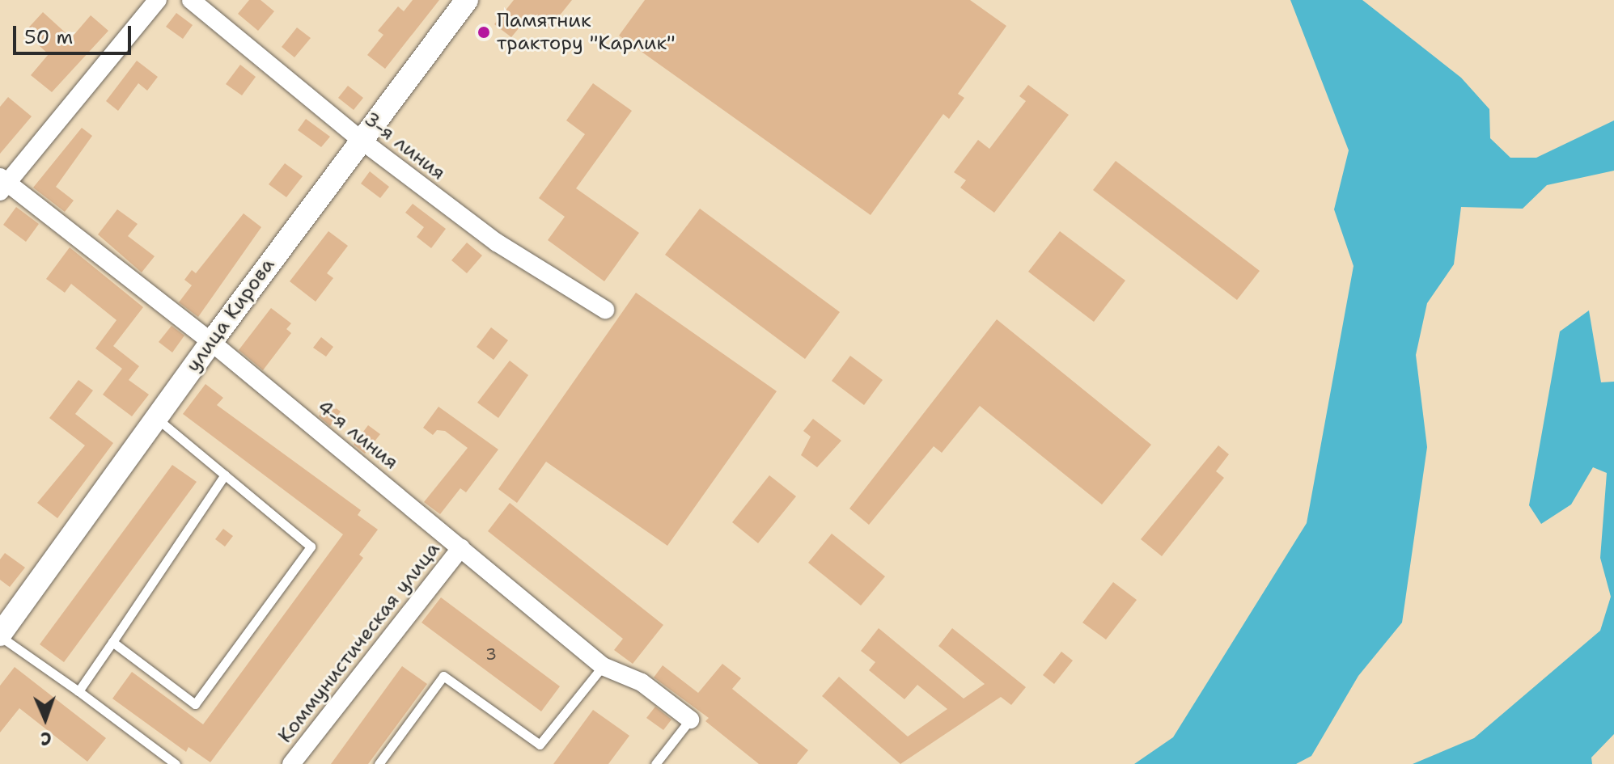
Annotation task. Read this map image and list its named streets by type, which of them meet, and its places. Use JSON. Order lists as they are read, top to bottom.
{
  "streets": {
    "street": [
      "3-я линия",
      "улица Кирова",
      "4-я линия",
      "Коммунистическая улица"
    ]
  },
  "crossings": [
    ["3-я линия", "улица Кирова"],
    ["улица Кирова", "4-я линия"],
    ["4-я линия", "Коммунистическая улица"]
  ],
  "places": ["Памятник трактору \"Карлик\""],
  "house_numbers": ["3"],
  "scale_bar": "50 m",
  "north": "bottom"
}
